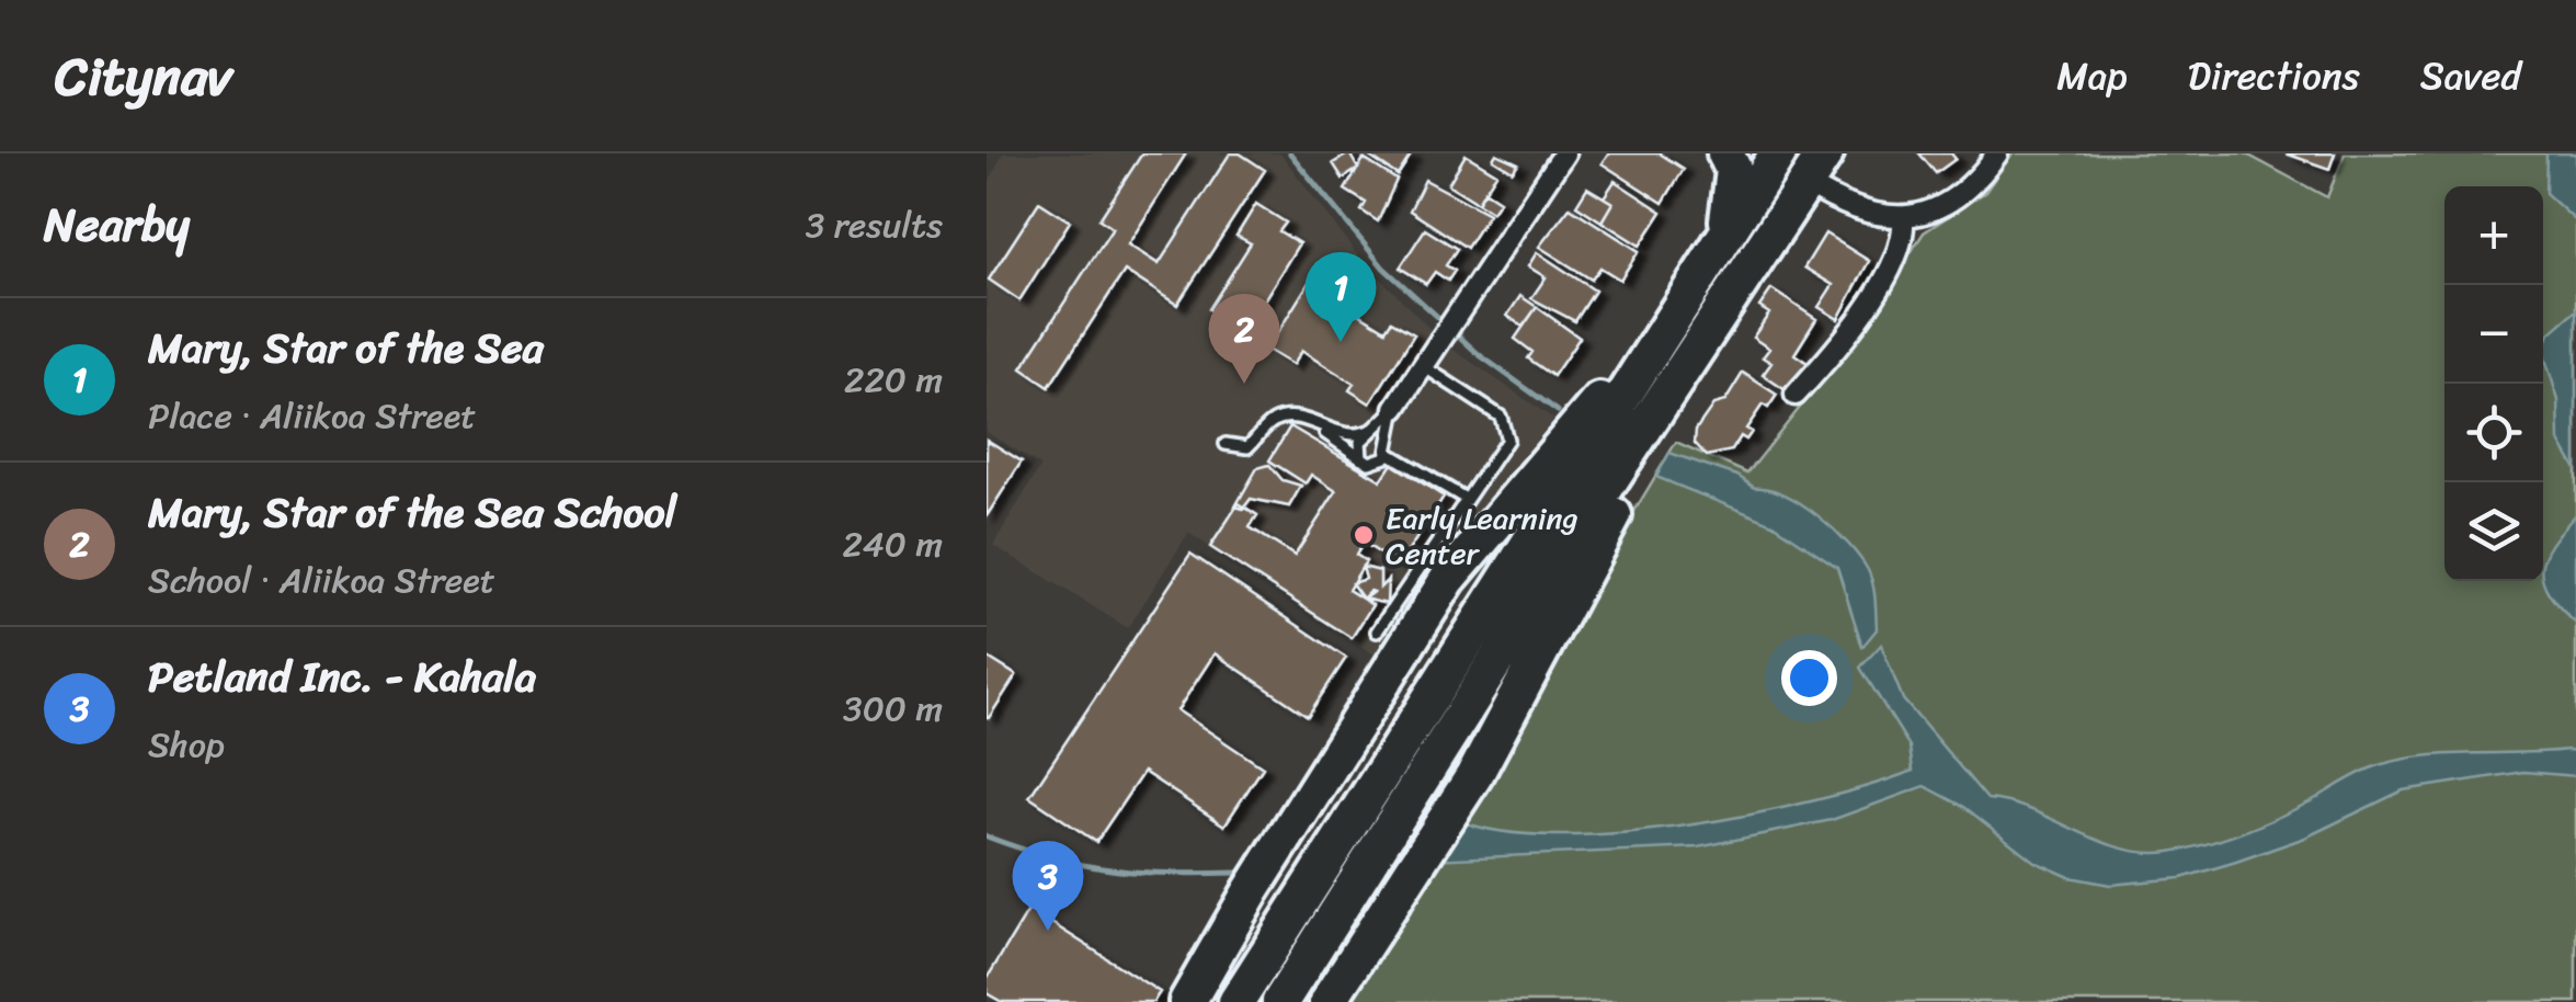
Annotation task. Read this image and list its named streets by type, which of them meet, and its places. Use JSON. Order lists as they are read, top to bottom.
{
  "places": ["Early Learning Center"],
  "page": {
    "header": "Citynav",
    "nav": ["Map", "Directions", "Saved"],
    "heading": ["Nearby", "3 results"],
    "map_buttons": ["+", "−"],
    "pins": ["1", "2", "3"],
    "list": [
      {
        "mark": "1",
        "name": "Mary, Star of the Sea",
        "note": "Place · Aliikoa Street",
        "value": "220 m"
      },
      {
        "mark": "2",
        "name": "Mary, Star of the Sea School",
        "note": "School · Aliikoa Street",
        "value": "240 m"
      },
      {
        "mark": "3",
        "name": "Petland Inc. - Kahala",
        "note": "Shop",
        "value": "300 m"
      }
    ]
  }
}
